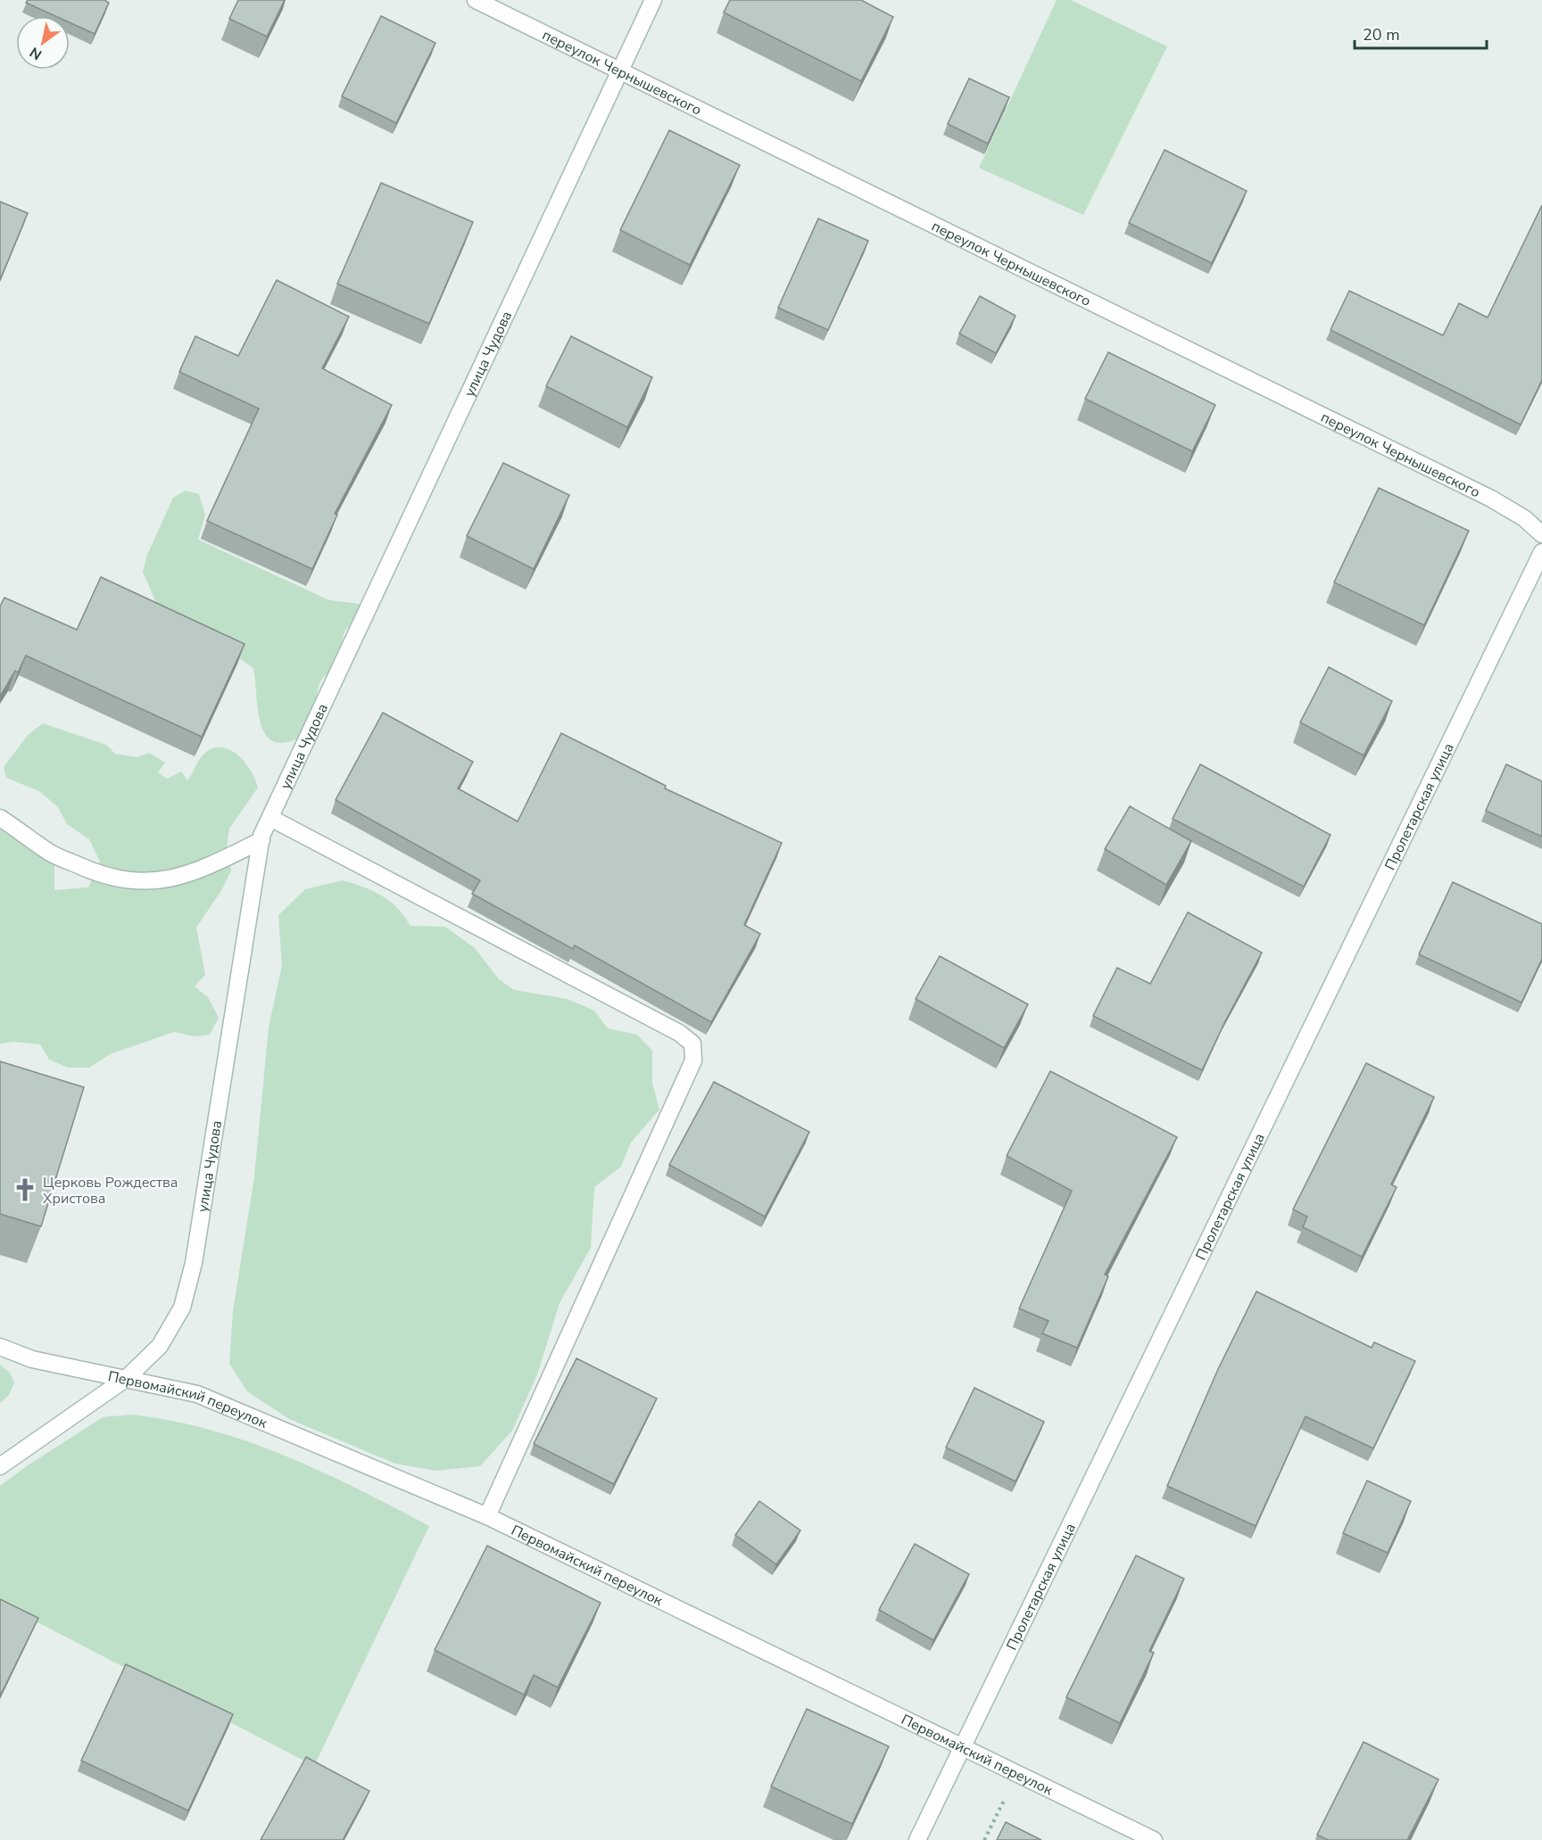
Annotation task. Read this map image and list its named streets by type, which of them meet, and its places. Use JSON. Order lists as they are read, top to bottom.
{
  "streets": {
    "street": [
      "переулок Чернышевского",
      "улица Чудова",
      "Пролетарская улица",
      "Первомайский переулок"
    ]
  },
  "crossings": [
    ["переулок Чернышевского", "улица Чудова"],
    ["улица Чудова", "Первомайский переулок"],
    ["Пролетарская улица", "Первомайский переулок"]
  ],
  "places": {
    "church": ["Церковь Рождества Христова"]
  },
  "scale_bar": "20 m",
  "north": "bottom left"
}
